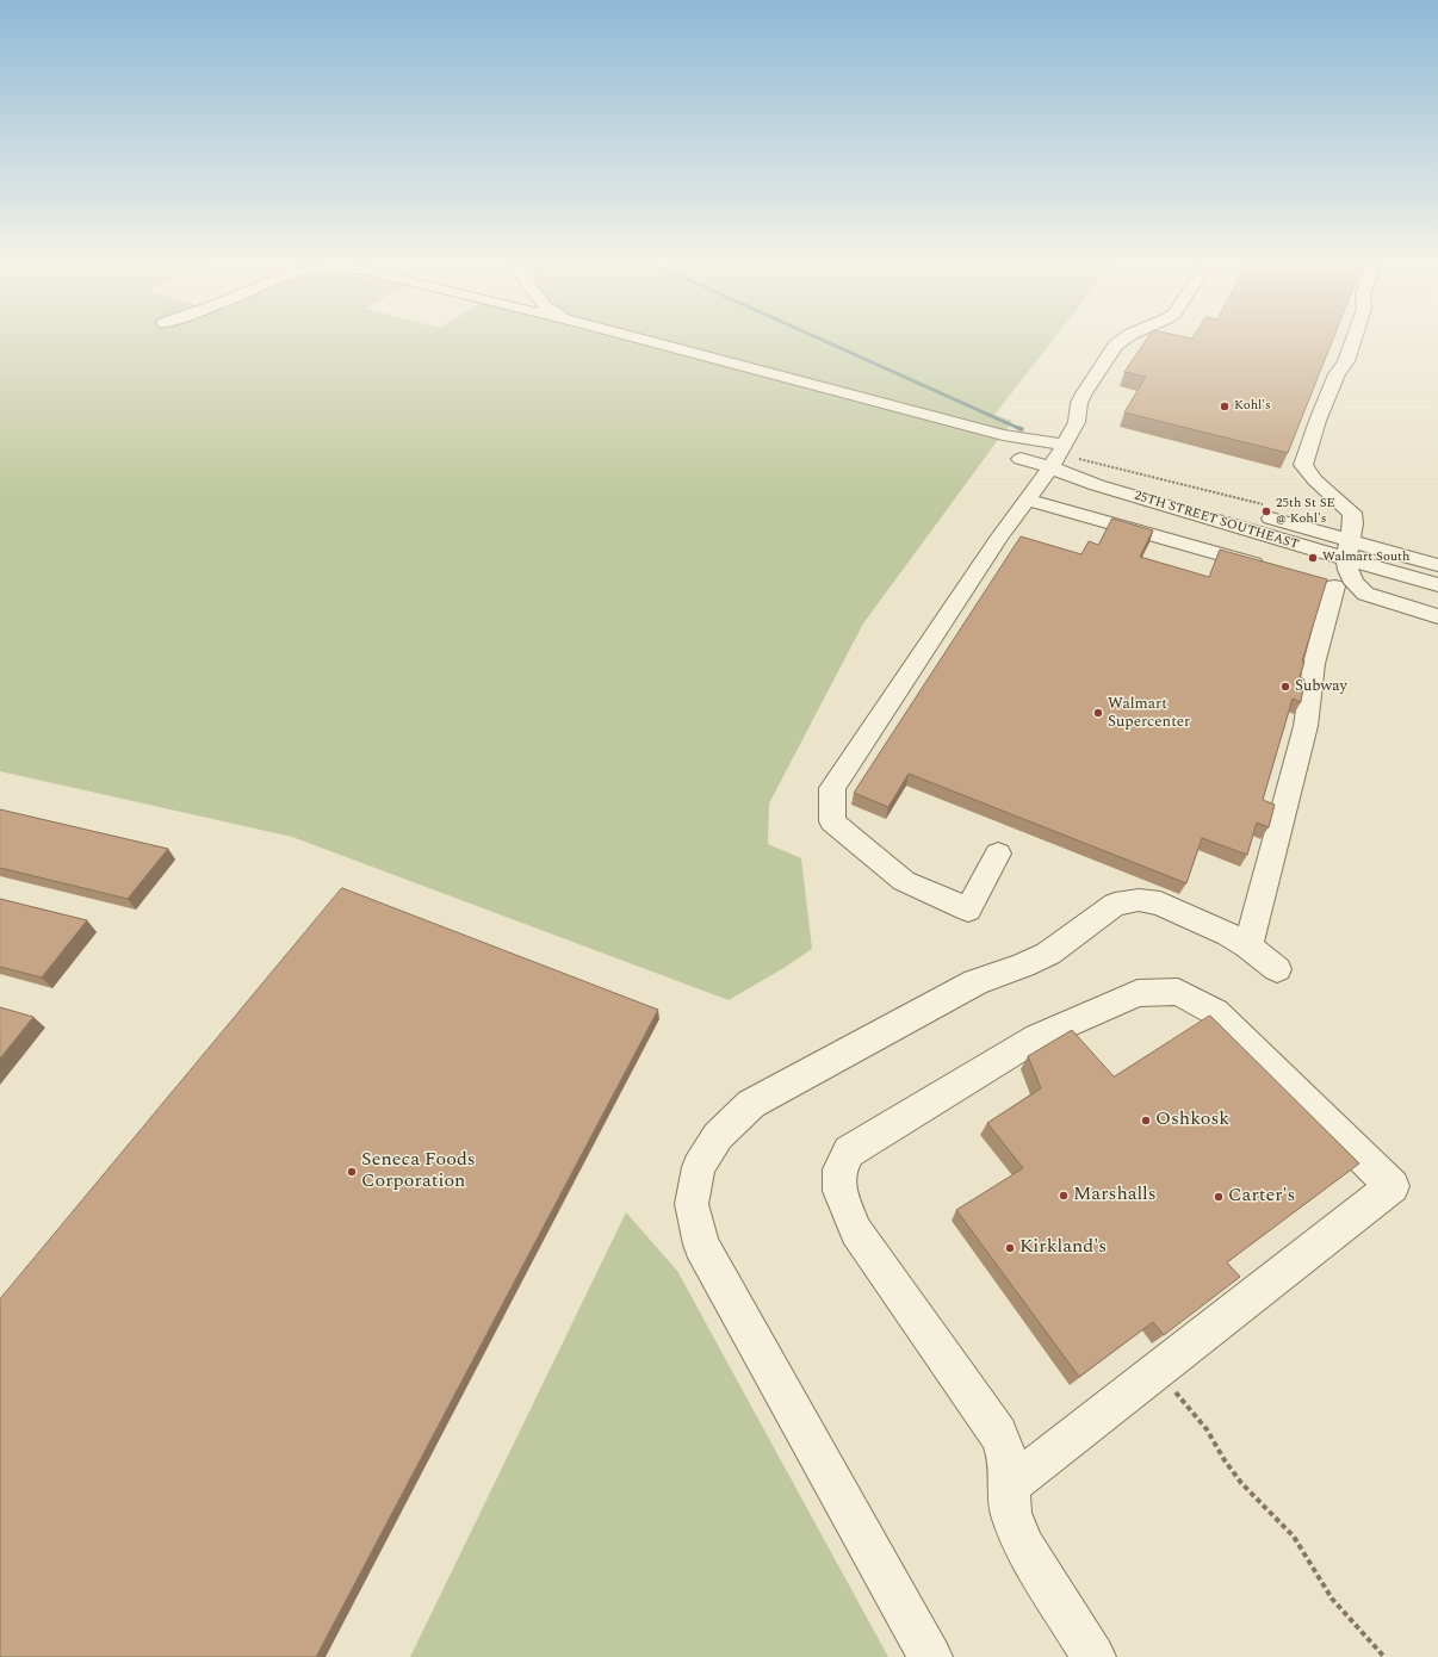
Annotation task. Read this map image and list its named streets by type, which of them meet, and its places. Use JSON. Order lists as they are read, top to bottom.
{
  "streets": {
    "street": ["25TH STREET SOUTHEAST"]
  },
  "places": [
    "Kohl's",
    "25th St SE @ Kohl's",
    "Walmart South",
    "Subway",
    "Walmart Supercenter",
    "Oshkosk",
    "Seneca Foods Corporation",
    "Marshalls",
    "Carter's",
    "Kirkland's"
  ]
}
